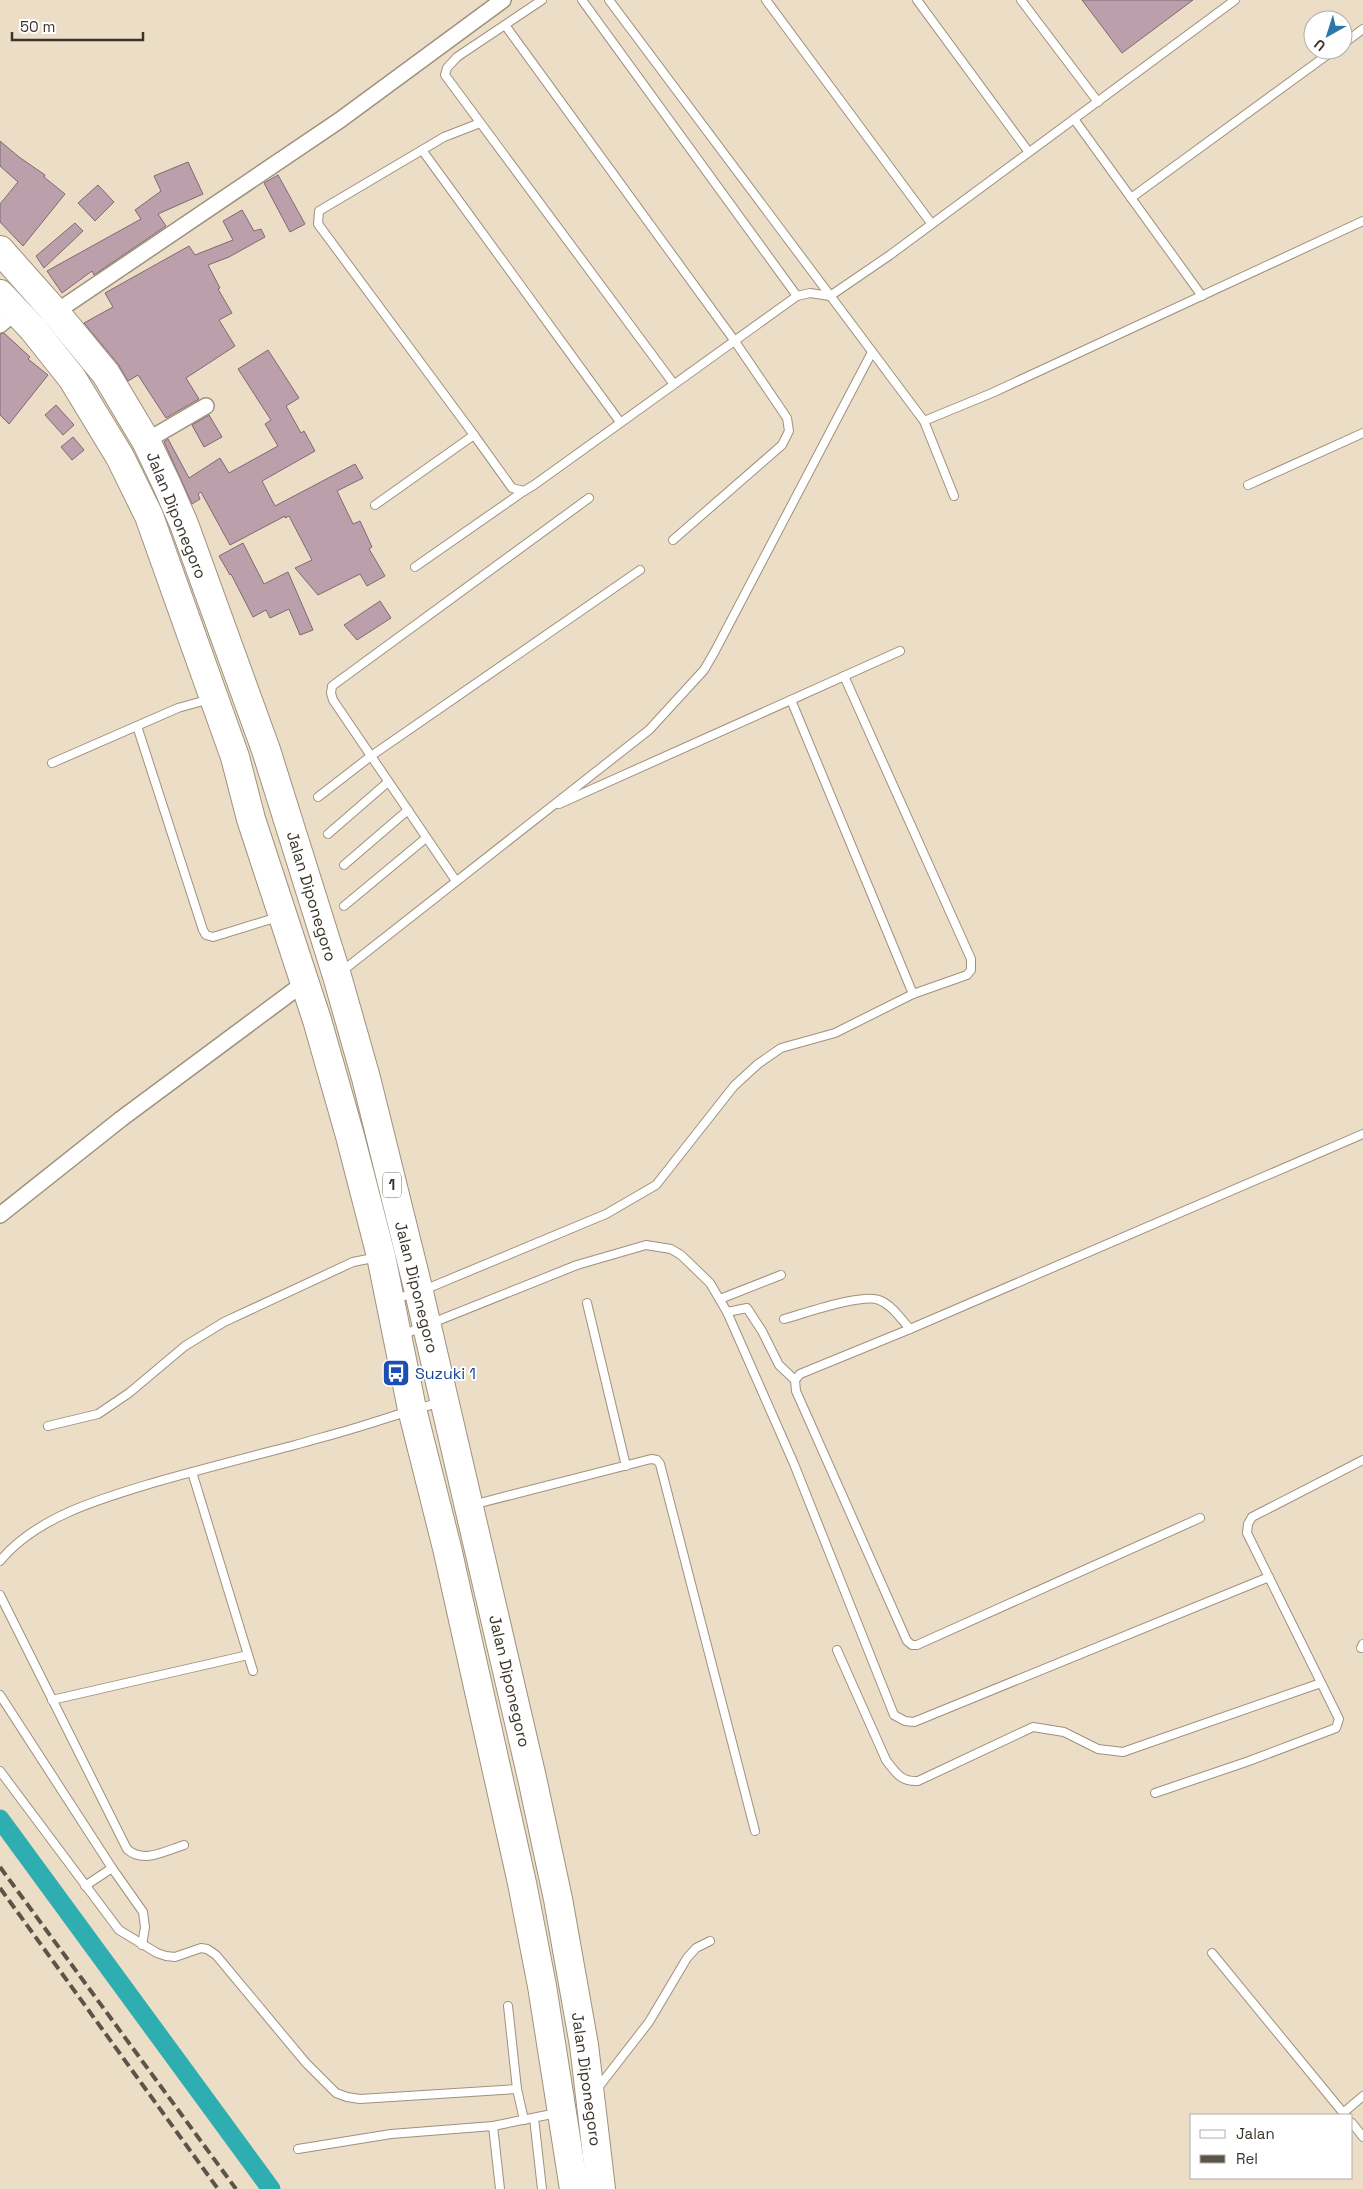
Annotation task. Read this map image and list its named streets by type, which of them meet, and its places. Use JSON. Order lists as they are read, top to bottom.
{
  "streets": {
    "highway": ["Jalan Diponegoro", "1"]
  },
  "places": {
    "bus stop": ["Suzuki 1"]
  },
  "legend": ["Jalan", "Rel"],
  "scale_bar": "50 m",
  "north": "bottom left"
}
